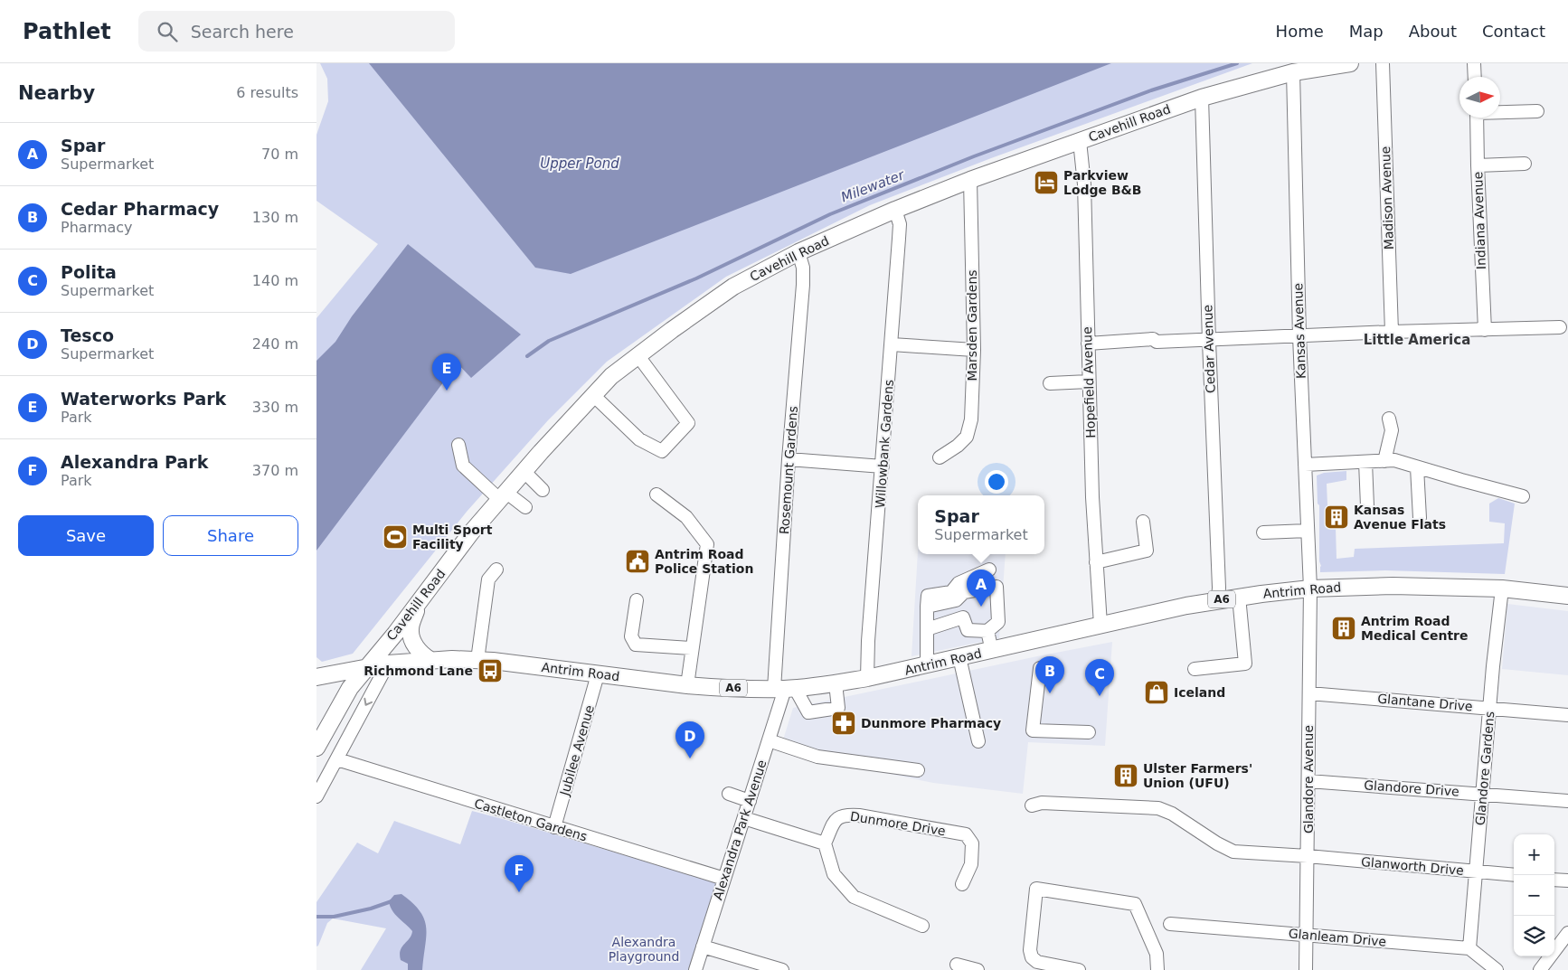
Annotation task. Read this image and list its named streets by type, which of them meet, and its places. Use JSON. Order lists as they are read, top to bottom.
{
  "streets": {
    "main road": ["Cavehill Road", "Antrim Road", "A6"],
    "street": [
      "Madison Avenue",
      "Indiana Avenue",
      "Marsden Gardens",
      "Kansas Avenue",
      "Cedar Avenue",
      "Hopefield Avenue",
      "Willowbank Gardens",
      "Rosemount Gardens",
      "Glantane Drive",
      "Jubilee Avenue",
      "Glandore Gardens",
      "Glandore Avenue",
      "Glandore Drive",
      "Castleton Gardens",
      "Dunmore Drive",
      "Alexandra Park Avenue",
      "Glanworth Drive",
      "Glanleam Drive"
    ]
  },
  "crossings": [
    ["Cavehill Road", "Marsden Gardens"],
    ["Cavehill Road", "Kansas Avenue"],
    ["Cavehill Road", "Cedar Avenue"],
    ["Cavehill Road", "Hopefield Avenue"],
    ["Cavehill Road", "Willowbank Gardens"],
    ["Cavehill Road", "Rosemount Gardens"],
    ["Cavehill Road", "Antrim Road"],
    ["Kansas Avenue", "Antrim Road"],
    ["Kansas Avenue", "Glandore Avenue"],
    ["Cedar Avenue", "Antrim Road"],
    ["Hopefield Avenue", "Antrim Road"],
    ["Willowbank Gardens", "Antrim Road"],
    ["Rosemount Gardens", "Antrim Road"],
    ["Rosemount Gardens", "Alexandra Park Avenue"],
    ["Antrim Road", "Jubilee Avenue"],
    ["Antrim Road", "Glandore Gardens"],
    ["Antrim Road", "Glandore Avenue"],
    ["Antrim Road", "Alexandra Park Avenue"],
    ["Glantane Drive", "Glandore Gardens"],
    ["Glantane Drive", "Glandore Avenue"],
    ["Jubilee Avenue", "Castleton Gardens"],
    ["Glandore Gardens", "Glandore Drive"],
    ["Glandore Gardens", "Glanworth Drive"],
    ["Glandore Gardens", "Glanleam Drive"],
    ["Glandore Avenue", "Glandore Drive"],
    ["Glandore Avenue", "Glanworth Drive"],
    ["Glandore Avenue", "Glanleam Drive"],
    ["Castleton Gardens", "Alexandra Park Avenue"]
  ],
  "districts": ["Little America"],
  "water": ["Upper Pond", "Milewater"],
  "parks": ["Alexandra Playground"],
  "places": {
    "hotel": ["Parkview Lodge B&B"],
    "building": ["Kansas Avenue Flats", "Antrim Road Medical Centre", "Ulster Farmers' Union (UFU)"],
    "sports": ["Multi Sport Facility"],
    "public building": ["Antrim Road Police Station"],
    "bus stop": ["Richmond Lane"],
    "shop": ["Iceland"],
    "pharmacy": ["Dunmore Pharmacy"]
  },
  "north": "right",
  "page": {
    "header": "Pathlet",
    "search": "Search here",
    "nav": [
      "Home",
      "Map",
      "About",
      "Contact"
    ],
    "heading": ["Nearby", "6 results"],
    "list": [
      {
        "mark": "A",
        "name": "Spar",
        "note": "Supermarket",
        "value": "70 m"
      },
      {
        "mark": "B",
        "name": "Cedar Pharmacy",
        "note": "Pharmacy",
        "value": "130 m"
      },
      {
        "mark": "C",
        "name": "Polita",
        "note": "Supermarket",
        "value": "140 m"
      },
      {
        "mark": "D",
        "name": "Tesco",
        "note": "Supermarket",
        "value": "240 m"
      },
      {
        "mark": "E",
        "name": "Waterworks Park",
        "note": "Park",
        "value": "330 m"
      },
      {
        "mark": "F",
        "name": "Alexandra Park",
        "note": "Park",
        "value": "370 m"
      }
    ],
    "pins": [
      "E",
      "A",
      "B",
      "C",
      "D",
      "F"
    ],
    "popup": ["Spar", "Supermarket"],
    "buttons": ["Save", "Share"],
    "map_buttons": ["+", "−"]
  }
}
